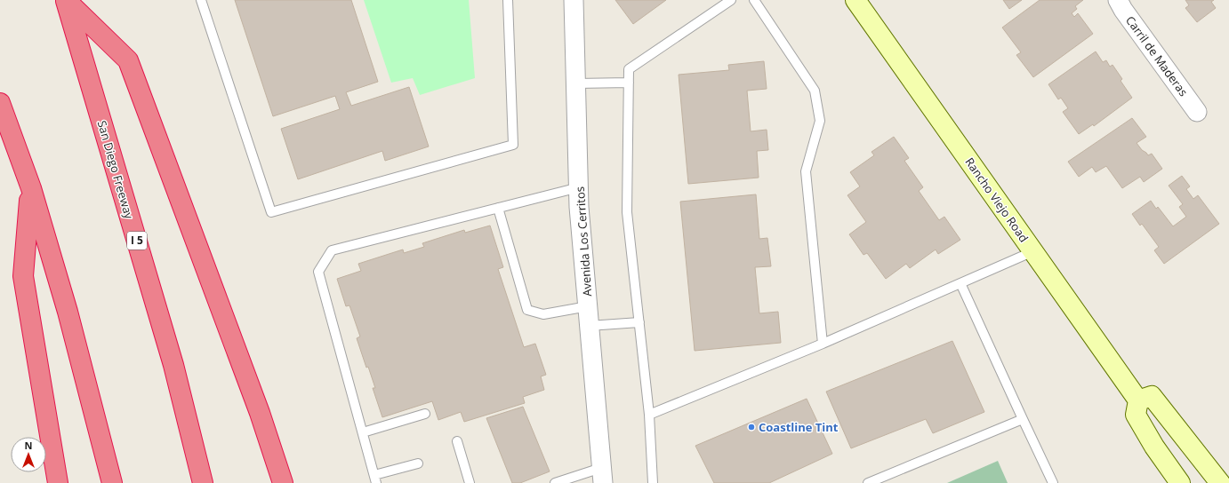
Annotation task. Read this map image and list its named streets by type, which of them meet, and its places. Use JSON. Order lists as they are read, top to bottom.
{
  "streets": {
    "highway": ["San Diego Freeway", "I 5"],
    "main road": ["Rancho Viejo Road"],
    "street": ["Carril de Maderas", "Avenida Los Cerritos"]
  },
  "places": ["Coastline Tint"],
  "north": "top"
}
